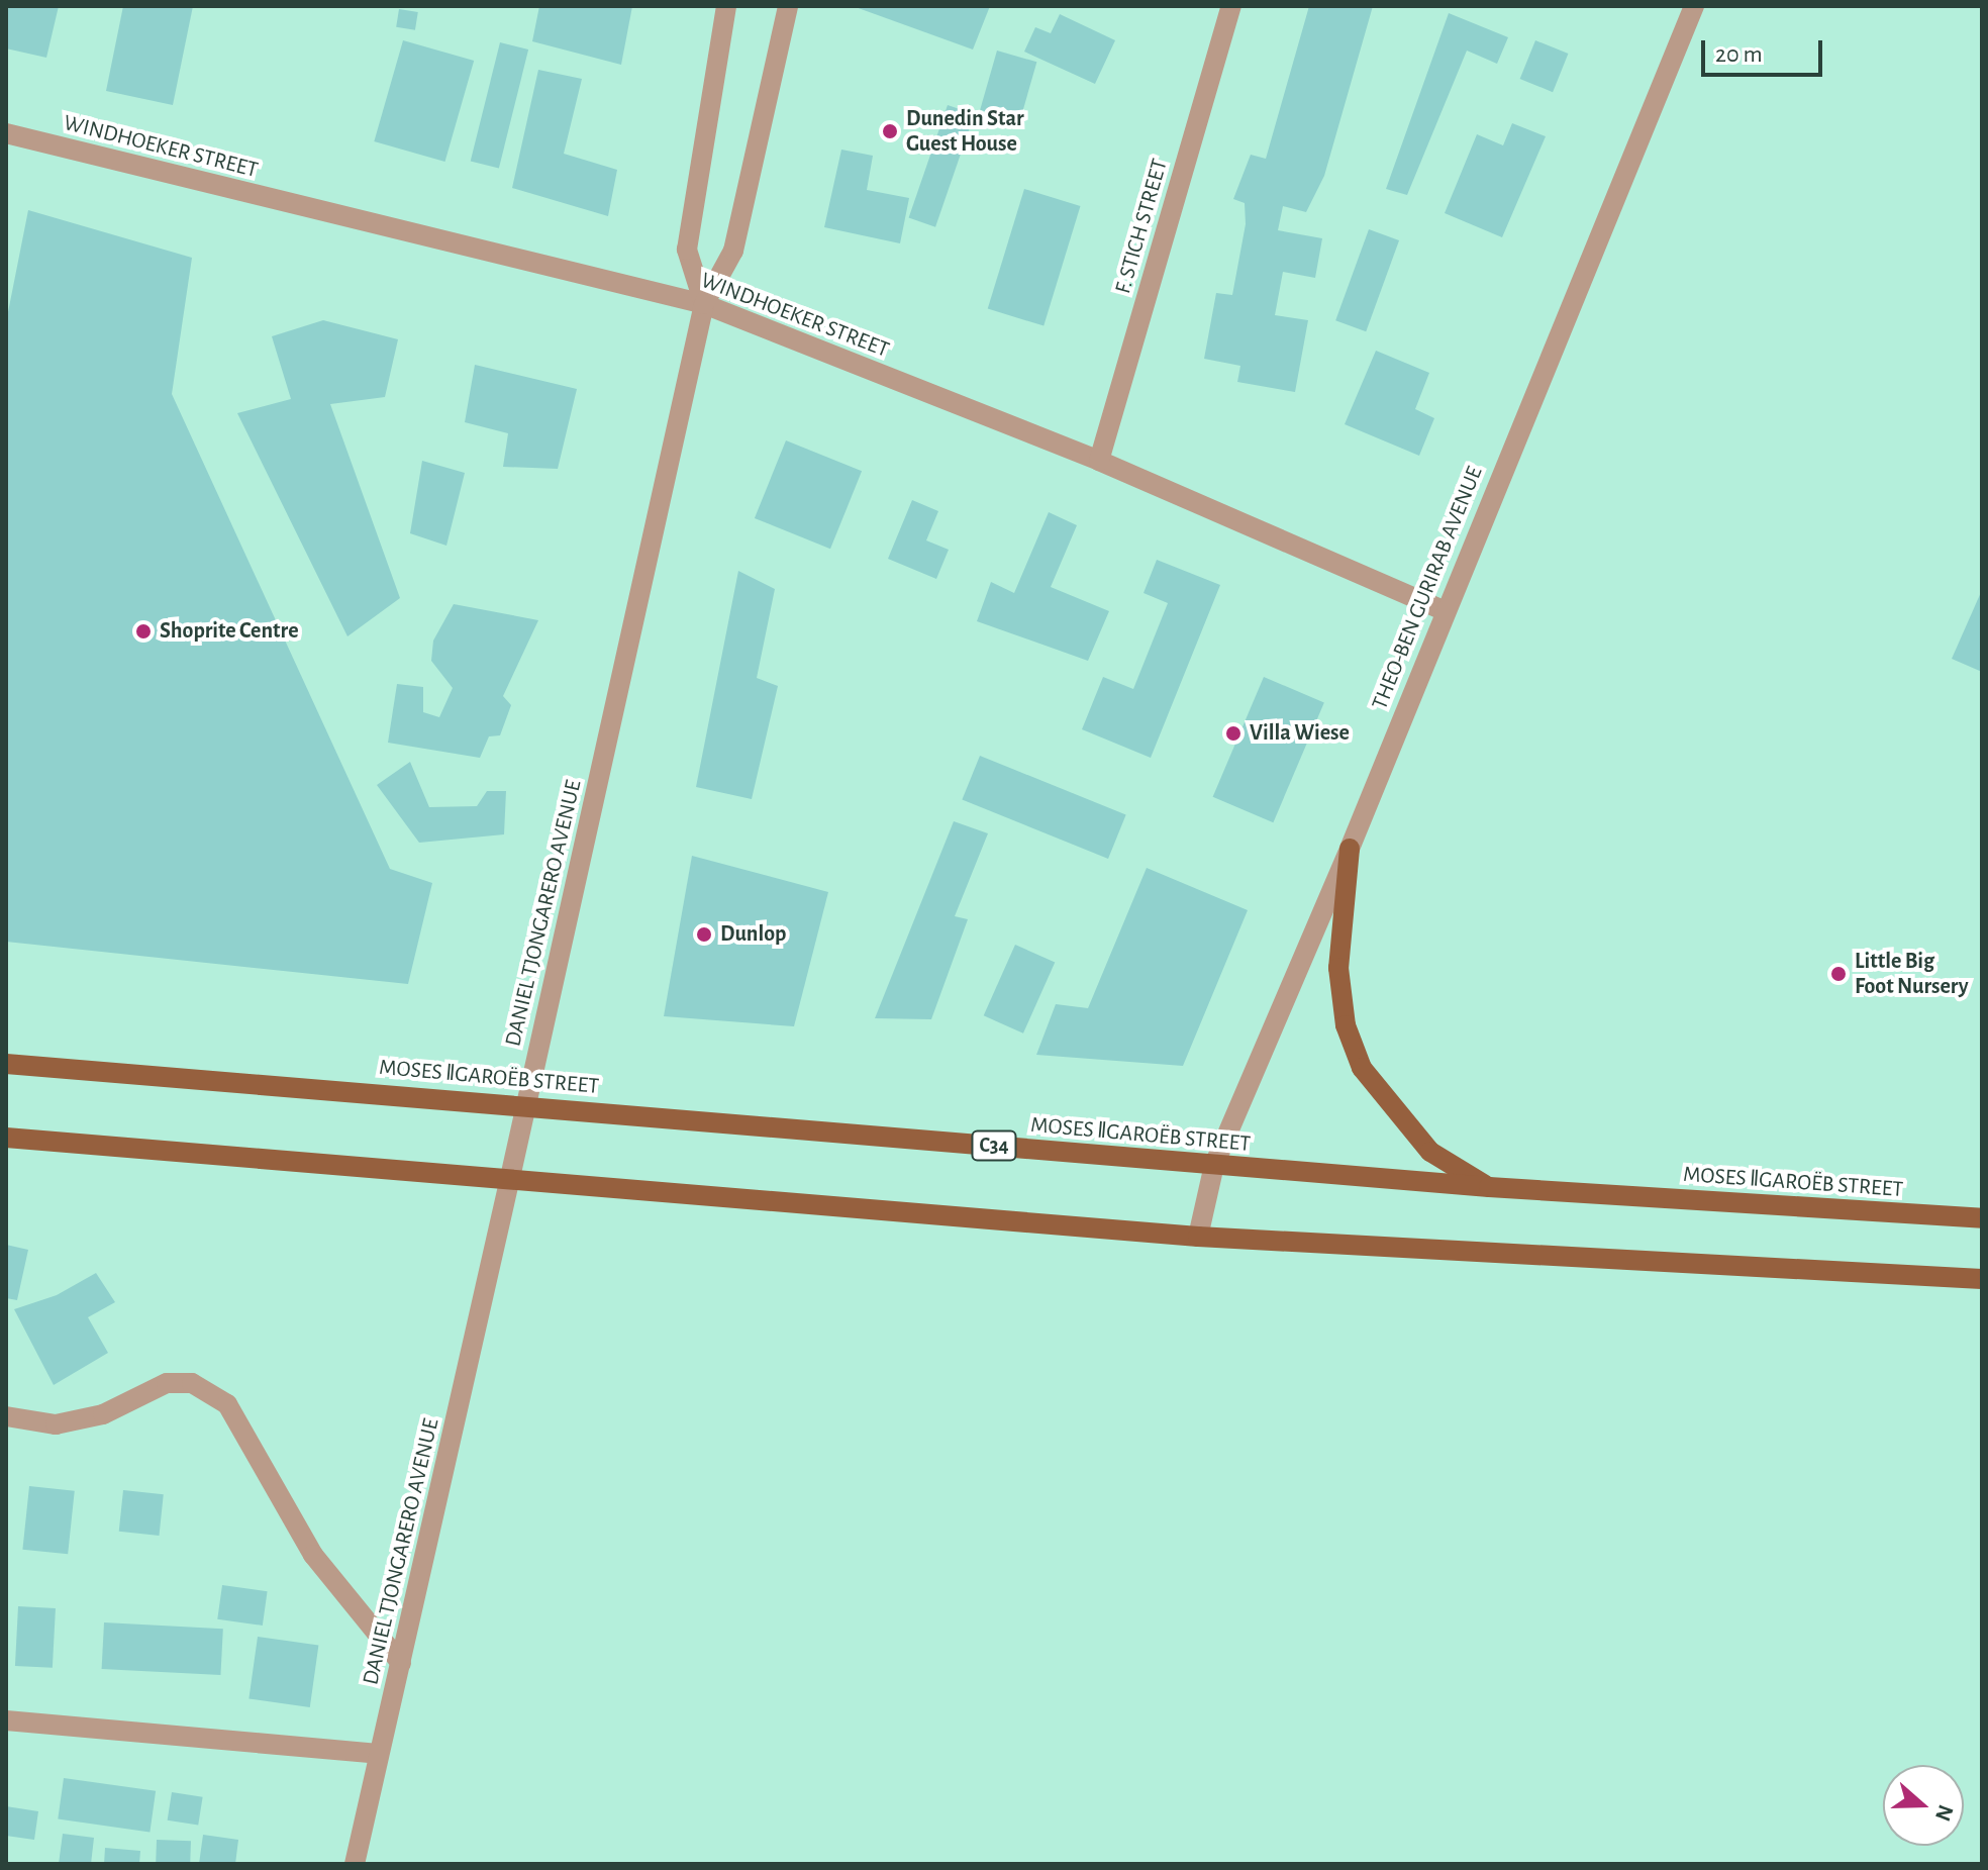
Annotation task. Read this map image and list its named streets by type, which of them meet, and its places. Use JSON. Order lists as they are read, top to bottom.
{
  "streets": {
    "main road": ["MOSES ǁGAROËB STREET", "C34"],
    "street": [
      "WINDHOEKER STREET",
      "F. STICH STREET",
      "THEO-BEN GURIRAB AVENUE",
      "DANIEL TJONGARERO AVENUE"
    ]
  },
  "crossings": [
    ["WINDHOEKER STREET", "F. STICH STREET"],
    ["WINDHOEKER STREET", "THEO-BEN GURIRAB AVENUE"],
    ["WINDHOEKER STREET", "DANIEL TJONGARERO AVENUE"],
    ["THEO-BEN GURIRAB AVENUE", "MOSES ǁGAROËB STREET"],
    ["DANIEL TJONGARERO AVENUE", "MOSES ǁGAROËB STREET"]
  ],
  "places": [
    "Dunedin Star Guest House",
    "Shoprite Centre",
    "Villa Wiese",
    "Dunlop",
    "Little Big Foot Nursery"
  ],
  "scale_bar": "20 m",
  "north": "right"
}
